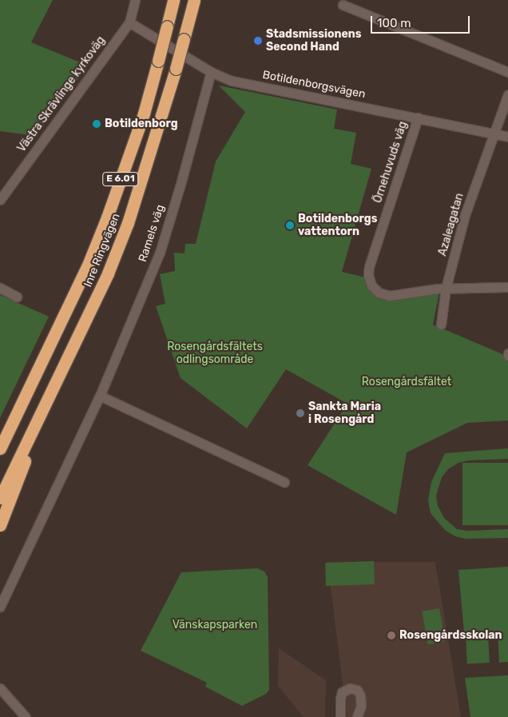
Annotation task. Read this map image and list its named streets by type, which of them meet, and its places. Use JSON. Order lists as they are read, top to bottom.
{
  "streets": {
    "highway": ["E 6.01", "Inre Ringvägen"],
    "street": [
      "Botildenborgsvägen",
      "Västra Skrävlinge kyrkoväg",
      "Örnehuvuds väg",
      "Azaleagatan",
      "Ramels väg"
    ]
  },
  "crossings": [
    ["Botildenborgsvägen", "Västra Skrävlinge kyrkoväg"],
    ["Botildenborgsvägen", "Örnehuvuds väg"],
    ["Botildenborgsvägen", "Azaleagatan"],
    ["Botildenborgsvägen", "Ramels väg"],
    ["Örnehuvuds väg", "Azaleagatan"]
  ],
  "parks": ["Rosengårdsfältets odlingsområde", "Rosengårdsfältet", "Vänskapsparken"],
  "places": [
    "Stadsmissionens Second Hand",
    "Botildenborg",
    "Botildenborgs vattentorn",
    "Sankta Maria i Rosengård",
    "Rosengårdsskolan"
  ],
  "scale_bar": "100 m"
}
